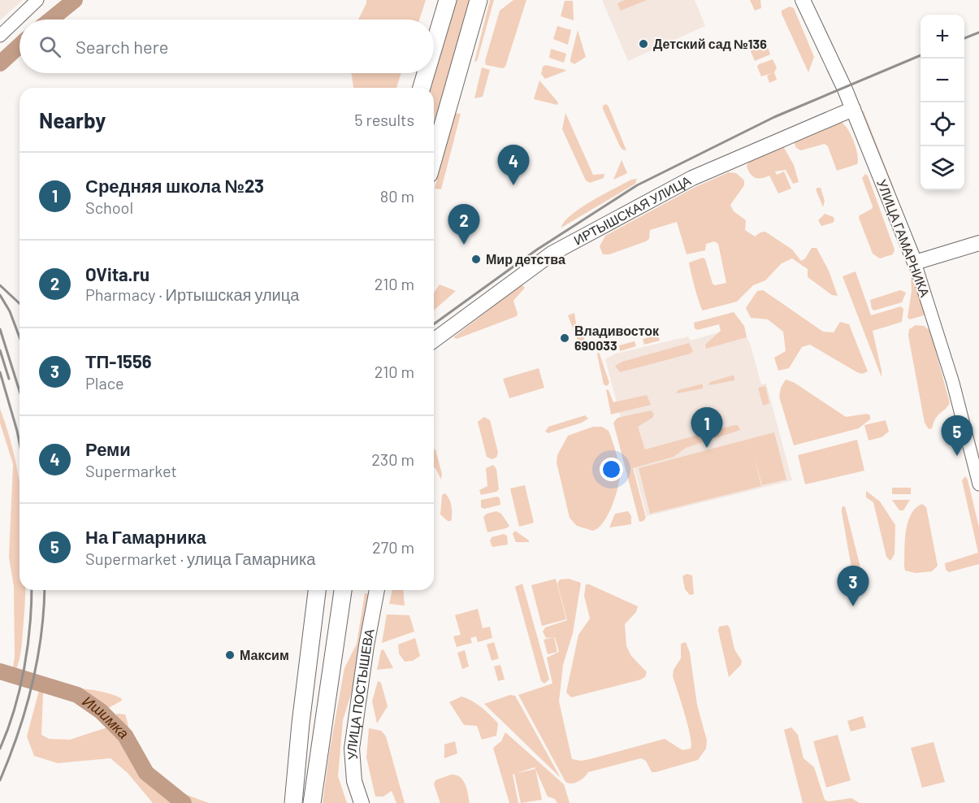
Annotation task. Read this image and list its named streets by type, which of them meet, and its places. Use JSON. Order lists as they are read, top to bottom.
{
  "streets": {
    "main road": ["ИРТЫШСКАЯ УЛИЦА", "УЛИЦА ГАМАРНИКА", "УЛИЦА ПОСТЫШЕВА"]
  },
  "crossings": [
    ["ИРТЫШСКАЯ УЛИЦА", "УЛИЦА ГАМАРНИКА"]
  ],
  "water": ["Ишимка"],
  "places": [
    "Детский сад №136",
    "Мир детства",
    "Владивосток 690033",
    "Максим"
  ],
  "page": {
    "map_buttons": ["+", "−"],
    "search": "Search here",
    "heading": ["Nearby", "5 results"],
    "pins": [
      "4",
      "2",
      "1",
      "5",
      "3"
    ],
    "list": [
      {
        "mark": "1",
        "name": "Средняя школа №23",
        "note": "School",
        "value": "80 m"
      },
      {
        "mark": "2",
        "name": "OVita.ru",
        "note": "Pharmacy · Иртышская улица",
        "value": "210 m"
      },
      {
        "mark": "3",
        "name": "ТП-1556",
        "note": "Place",
        "value": "210 m"
      },
      {
        "mark": "4",
        "name": "Реми",
        "note": "Supermarket",
        "value": "230 m"
      },
      {
        "mark": "5",
        "name": "На Гамарника",
        "note": "Supermarket · улица Гамарника",
        "value": "270 m"
      }
    ]
  }
}
